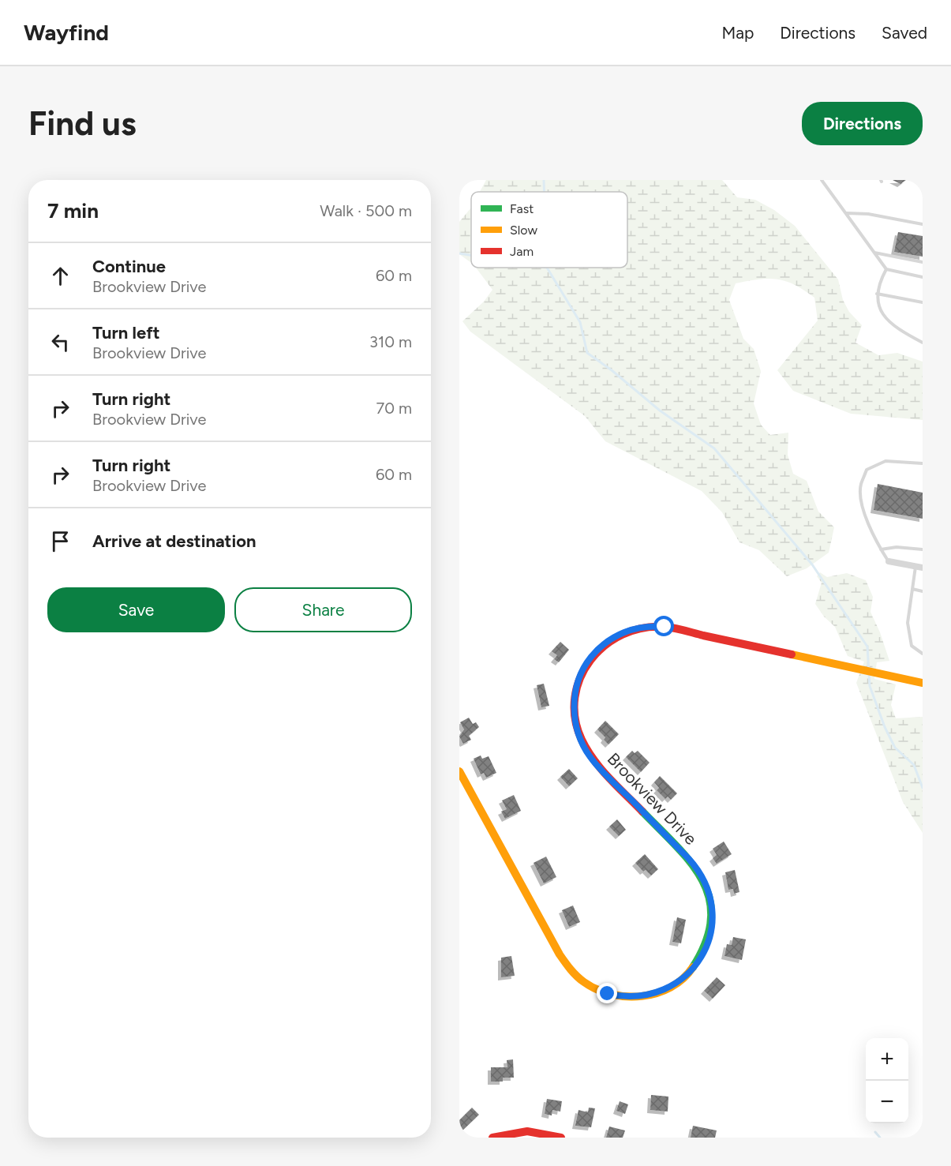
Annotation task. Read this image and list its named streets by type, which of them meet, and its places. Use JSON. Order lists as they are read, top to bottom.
{
  "streets": {
    "street": ["Brookview Drive"]
  },
  "legend": ["Fast", "Slow", "Jam"],
  "page": {
    "header": "Wayfind",
    "nav": ["Map", "Directions", "Saved"],
    "buttons": [
      "Directions",
      ["Save", "Share"]
    ],
    "title": "Find us",
    "heading": ["7 min", "Walk · 500 m"],
    "list": [
      ["Continue", "Brookview Drive", "60 m"],
      ["Turn left", "Brookview Drive", "310 m"],
      ["Turn right", "Brookview Drive", "70 m"],
      ["Turn right", "Brookview Drive", "60 m"],
      "Arrive at destination"
    ],
    "map_buttons": ["+", "−"]
  }
}
